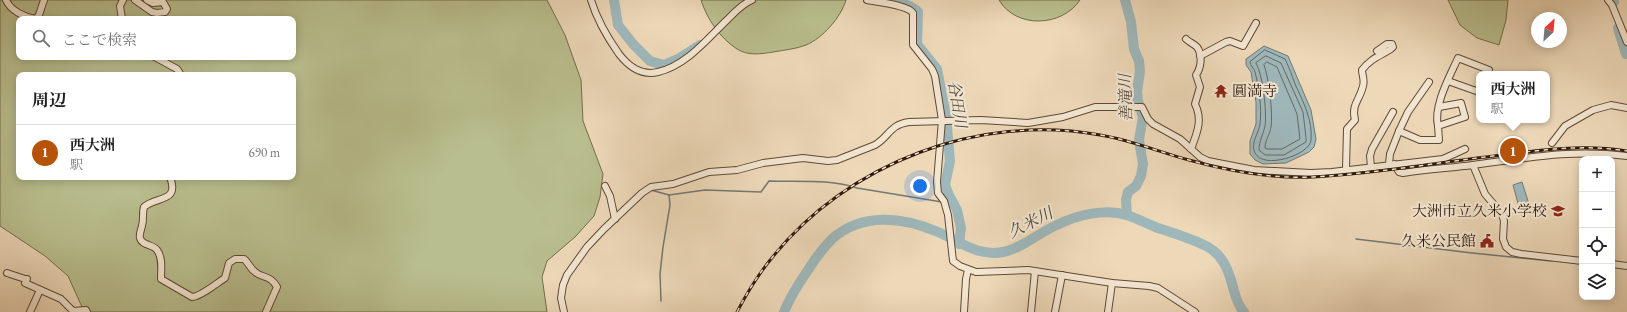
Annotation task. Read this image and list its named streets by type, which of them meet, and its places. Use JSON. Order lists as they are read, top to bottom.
{
  "water": ["善滝川", "谷田川", "久米川"],
  "places": {
    "temple": ["圓満寺"],
    "school or university": ["大洲市立久米小学校"],
    "public building": ["久米公民館"]
  },
  "north": "top right",
  "page": {
    "search": "ここで検索",
    "popup": ["西大洲", "駅"],
    "heading": "周辺",
    "list": [
      {
        "mark": "1",
        "name": "西大洲",
        "note": "駅",
        "value": "690 m"
      }
    ],
    "pins": "1",
    "map_buttons": ["+", "−"]
  }
}
